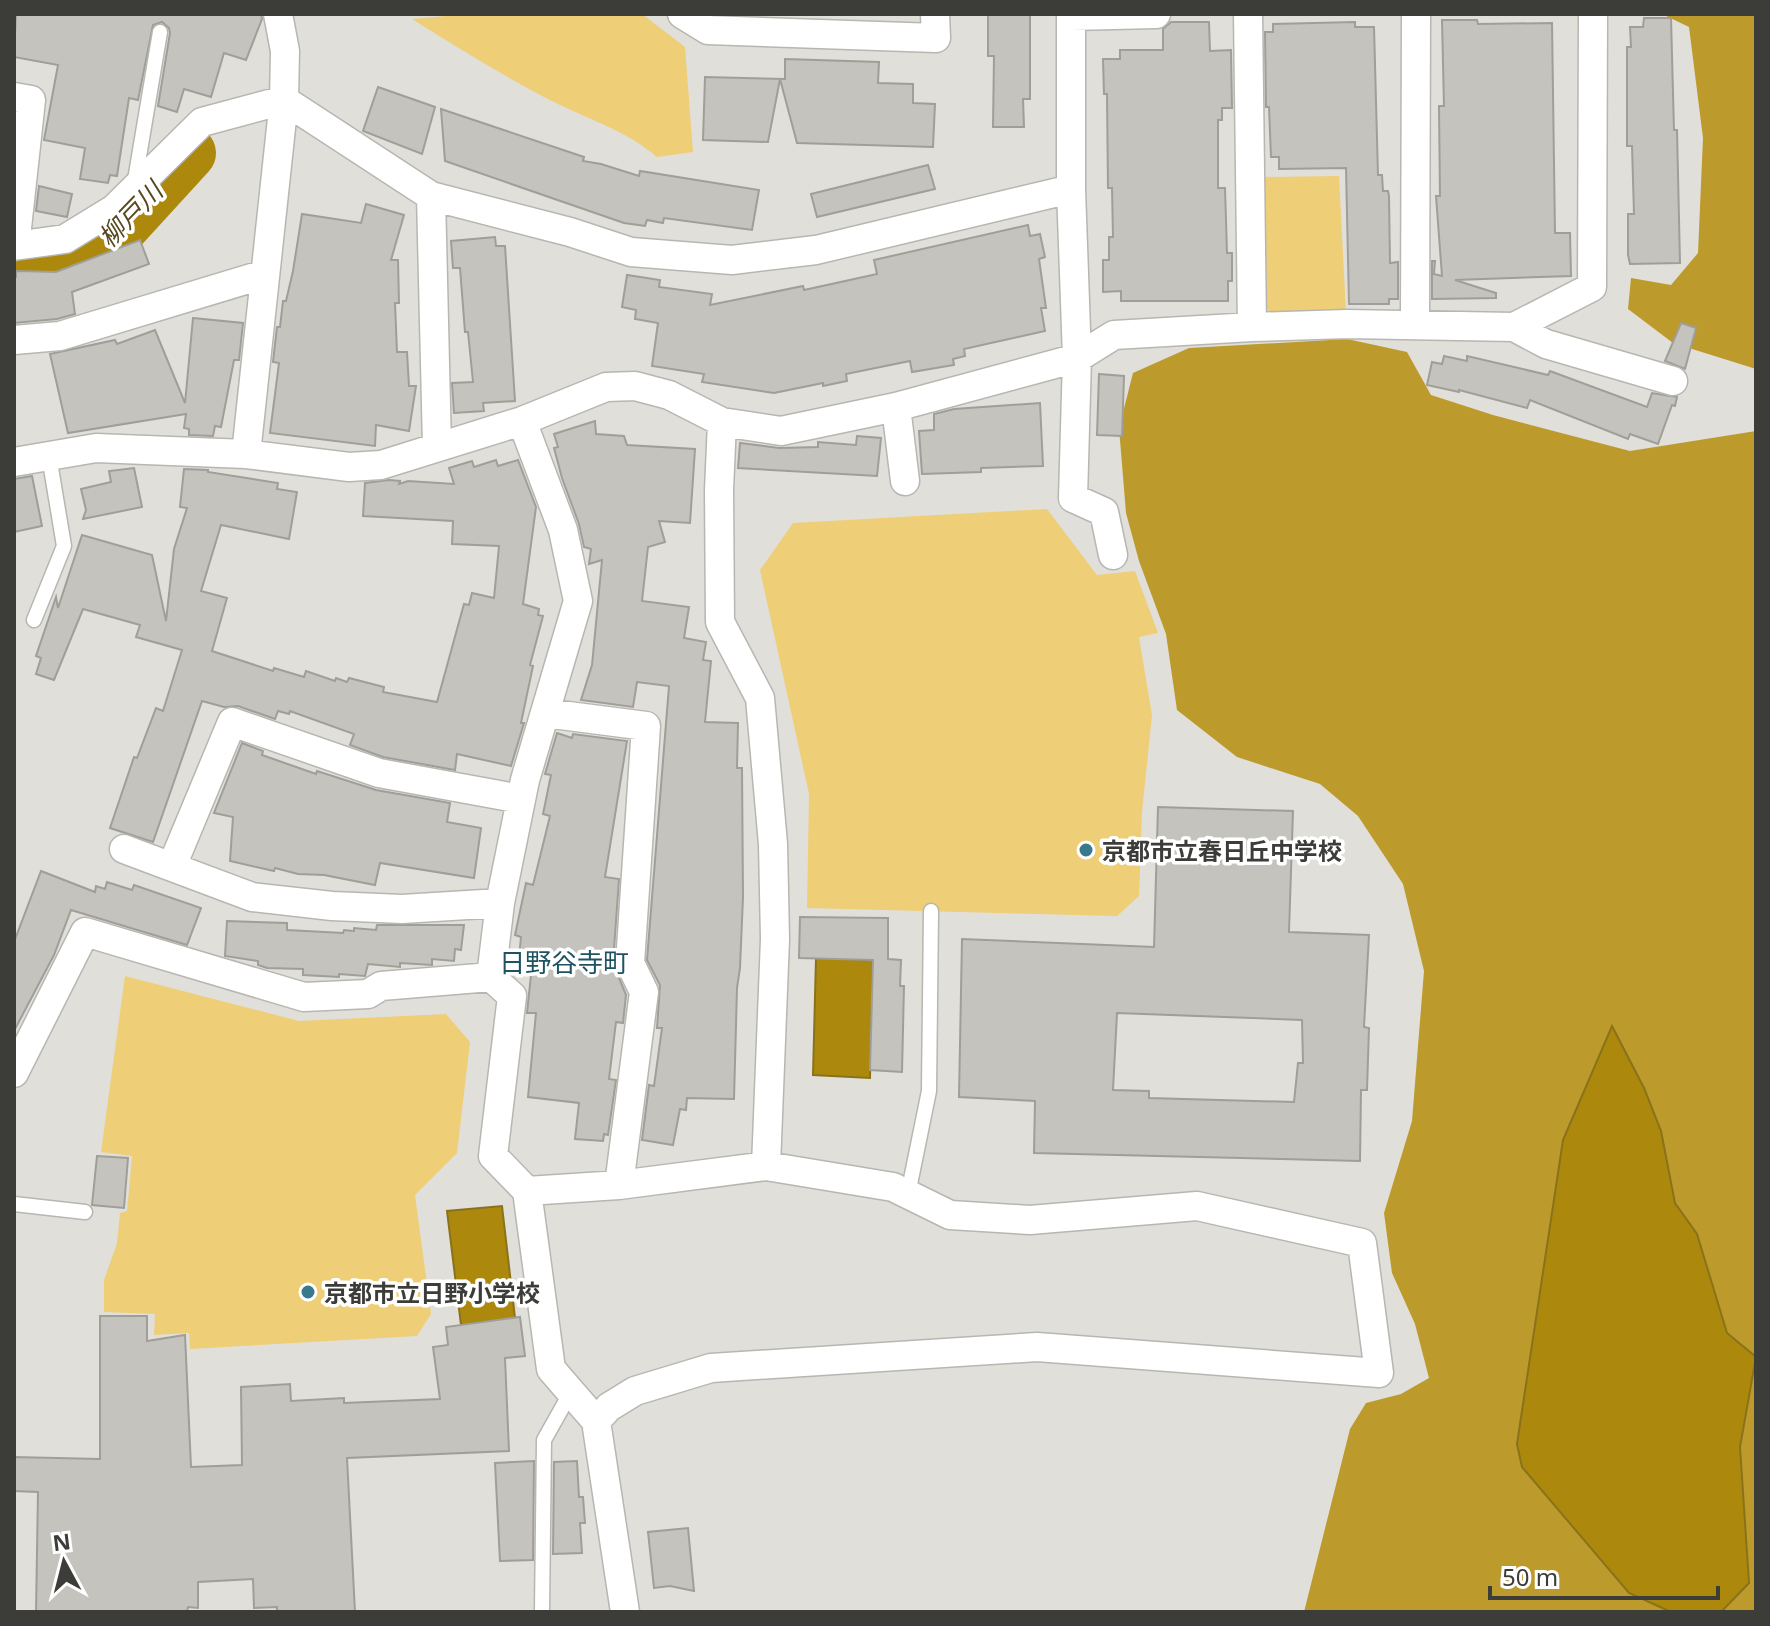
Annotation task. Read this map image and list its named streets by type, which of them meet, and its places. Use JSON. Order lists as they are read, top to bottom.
{
  "districts": ["日野谷寺町"],
  "water": ["柳戸川"],
  "places": ["京都市立春日丘中学校", "京都市立日野小学校"],
  "scale_bar": "50 m",
  "north": "top"
}
